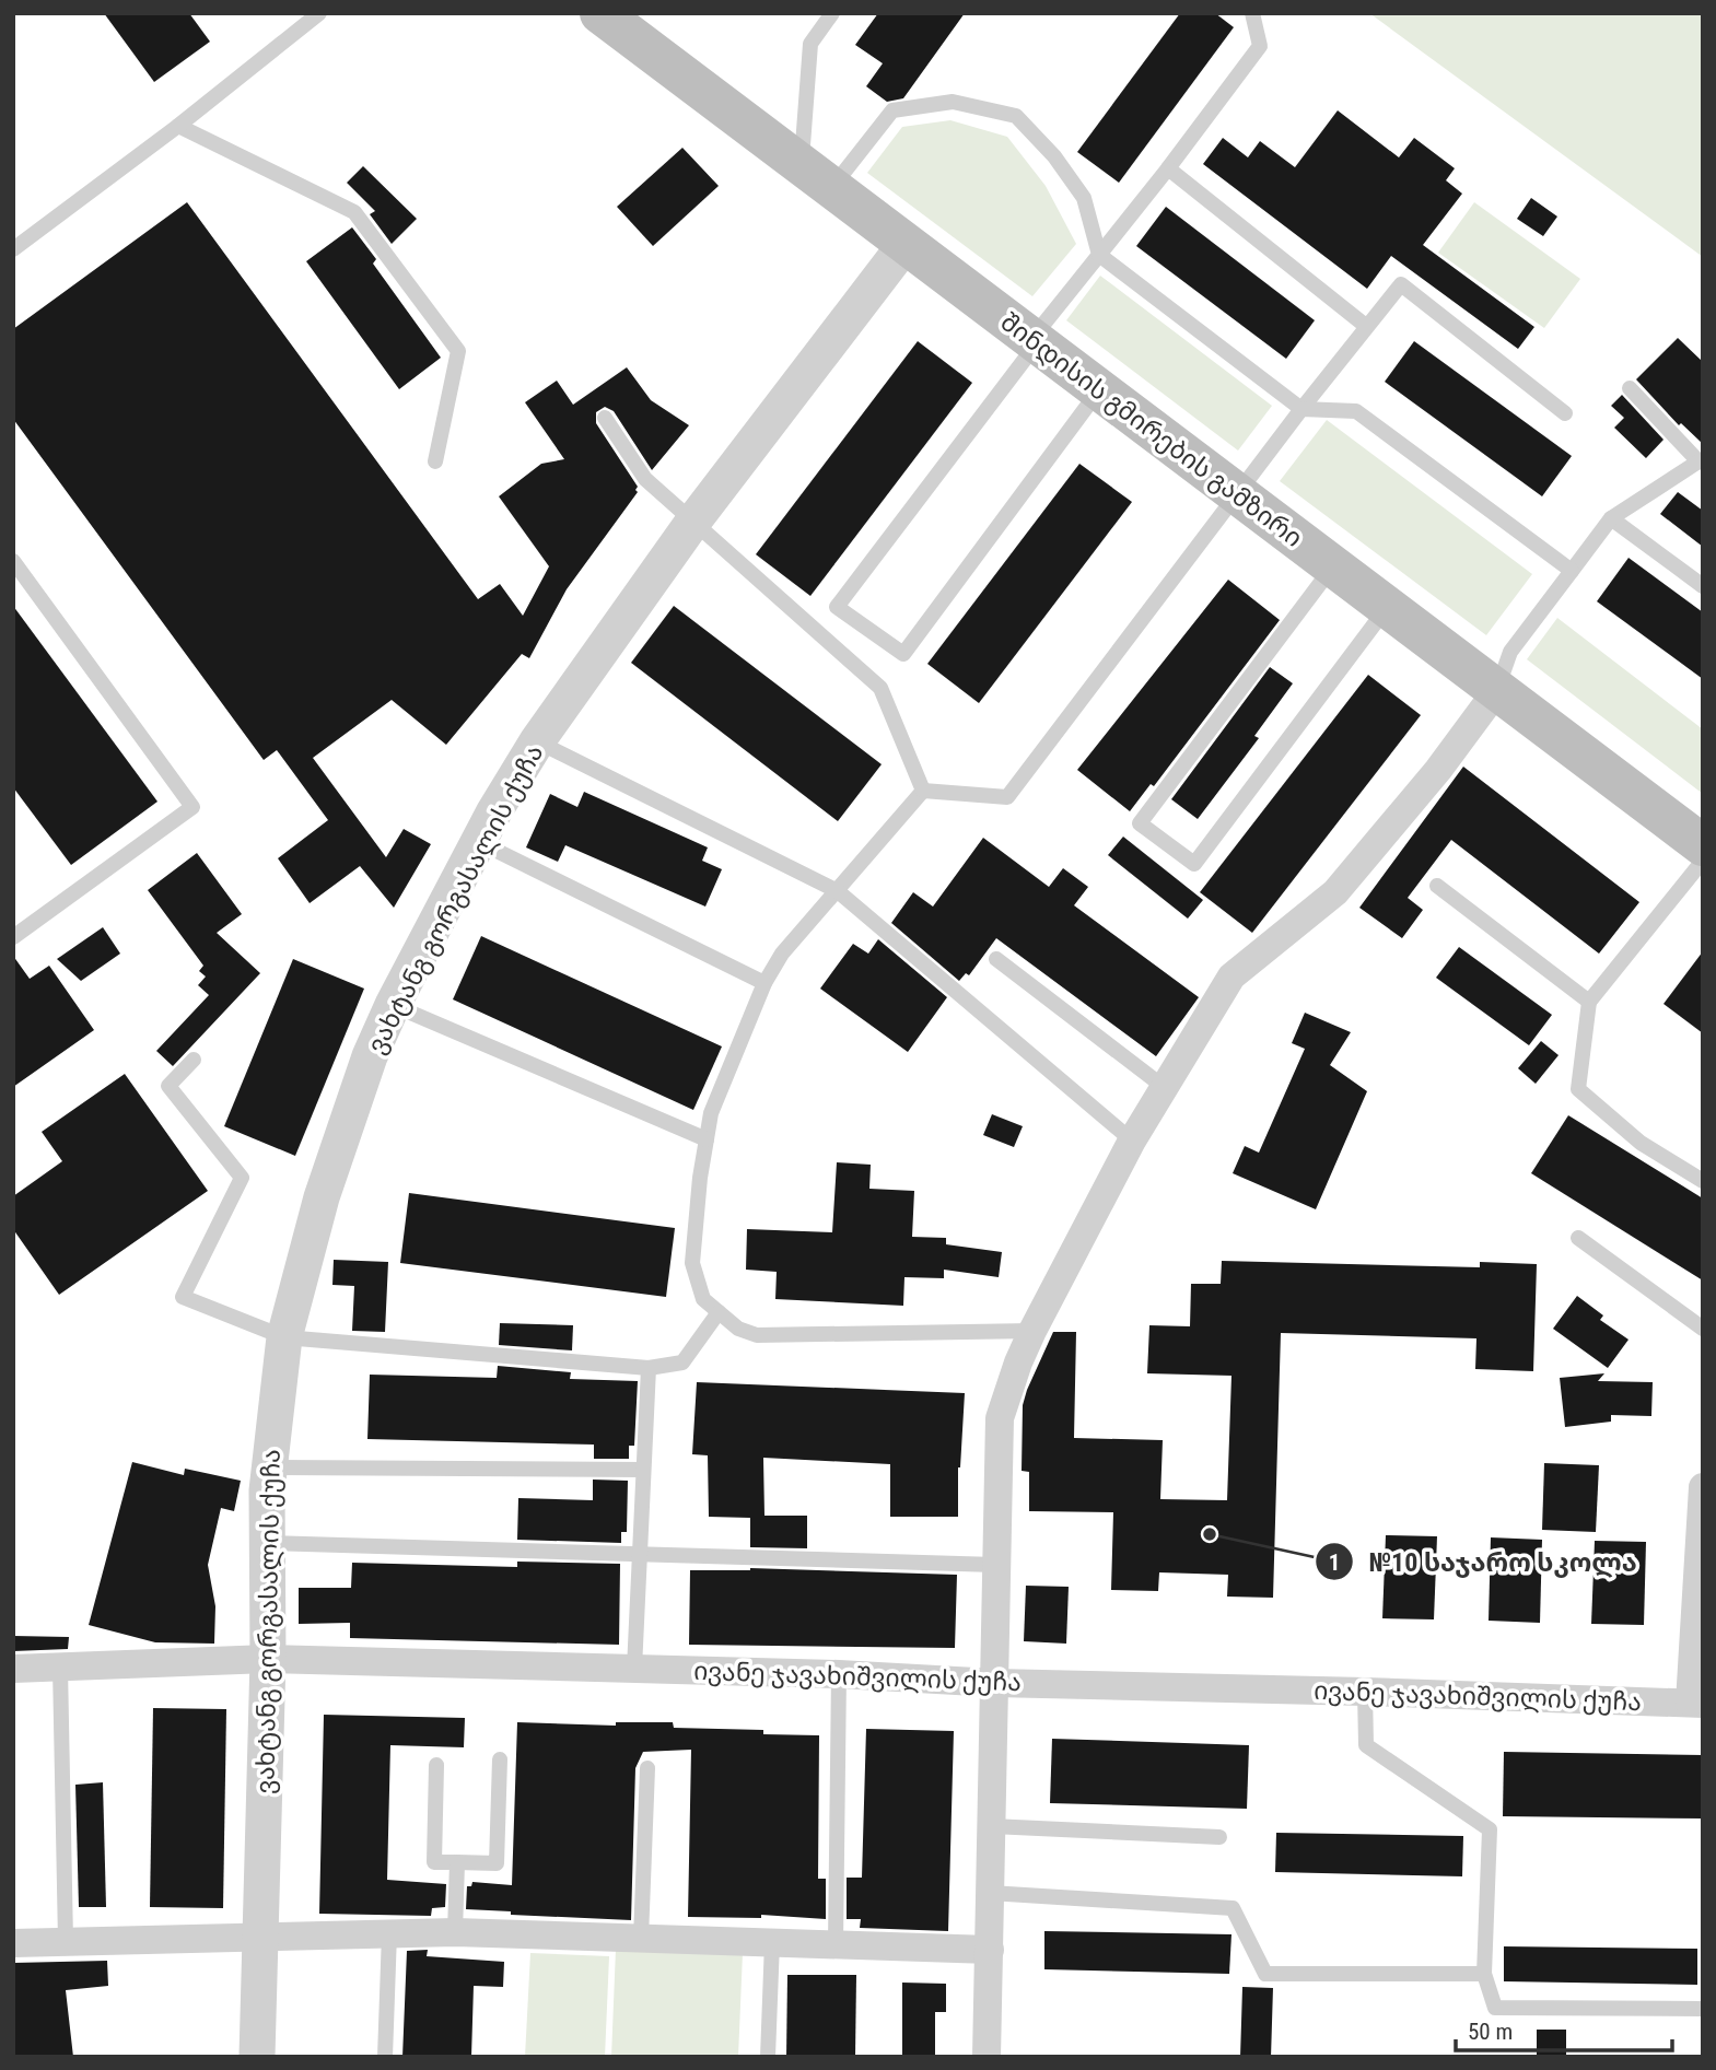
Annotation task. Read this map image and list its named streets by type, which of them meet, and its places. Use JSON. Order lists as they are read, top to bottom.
{
  "streets": {
    "main road": ["შინდისის გმირების გამზირი"],
    "street": ["ვახტანგ გორგასალის ქუჩა", "ივანე ჯავახიშვილის ქუჩა"]
  },
  "crossings": [
    ["შინდისის გმირების გამზირი", "ვახტანგ გორგასალის ქუჩა"],
    ["ვახტანგ გორგასალის ქუჩა", "ივანე ჯავახიშვილის ქუჩა"]
  ],
  "places": ["№10 საჯარო სკოლა"],
  "scale_bar": "50 m"
}
